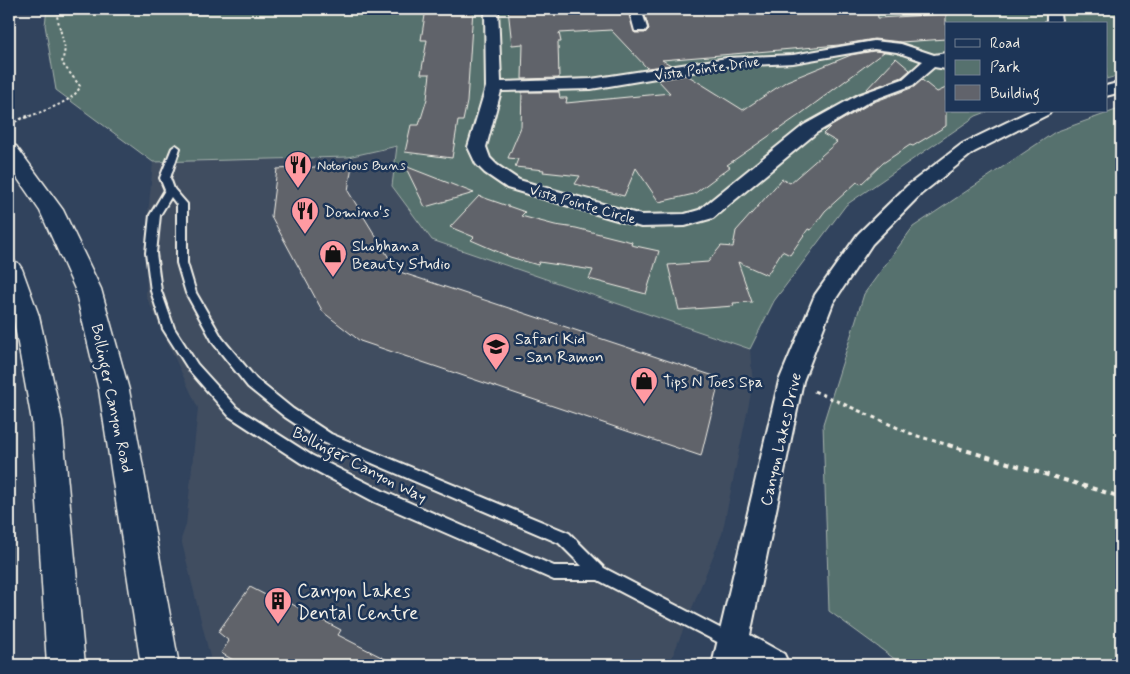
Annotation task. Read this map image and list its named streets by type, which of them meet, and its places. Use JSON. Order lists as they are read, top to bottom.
{
  "streets": {
    "main road": ["Bollinger Canyon Road"],
    "street": ["Vista Pointe Drive", "Vista Pointe Circle", "Canyon Lakes Drive"],
    "lane": ["Bollinger Canyon Way"]
  },
  "crossings": [
    ["Vista Pointe Drive", "Vista Pointe Circle"],
    ["Canyon Lakes Drive", "Bollinger Canyon Way"]
  ],
  "places": {
    "restaurant": ["Notorious Buns", "Domino's"],
    "shop": ["Shobhana Beauty Studio", "Tips N Toes Spa"],
    "school or university": ["Safari Kid - San Ramon"],
    "building": ["Canyon Lakes Dental Centre"]
  },
  "legend": ["Road", "Park", "Building"]
}
